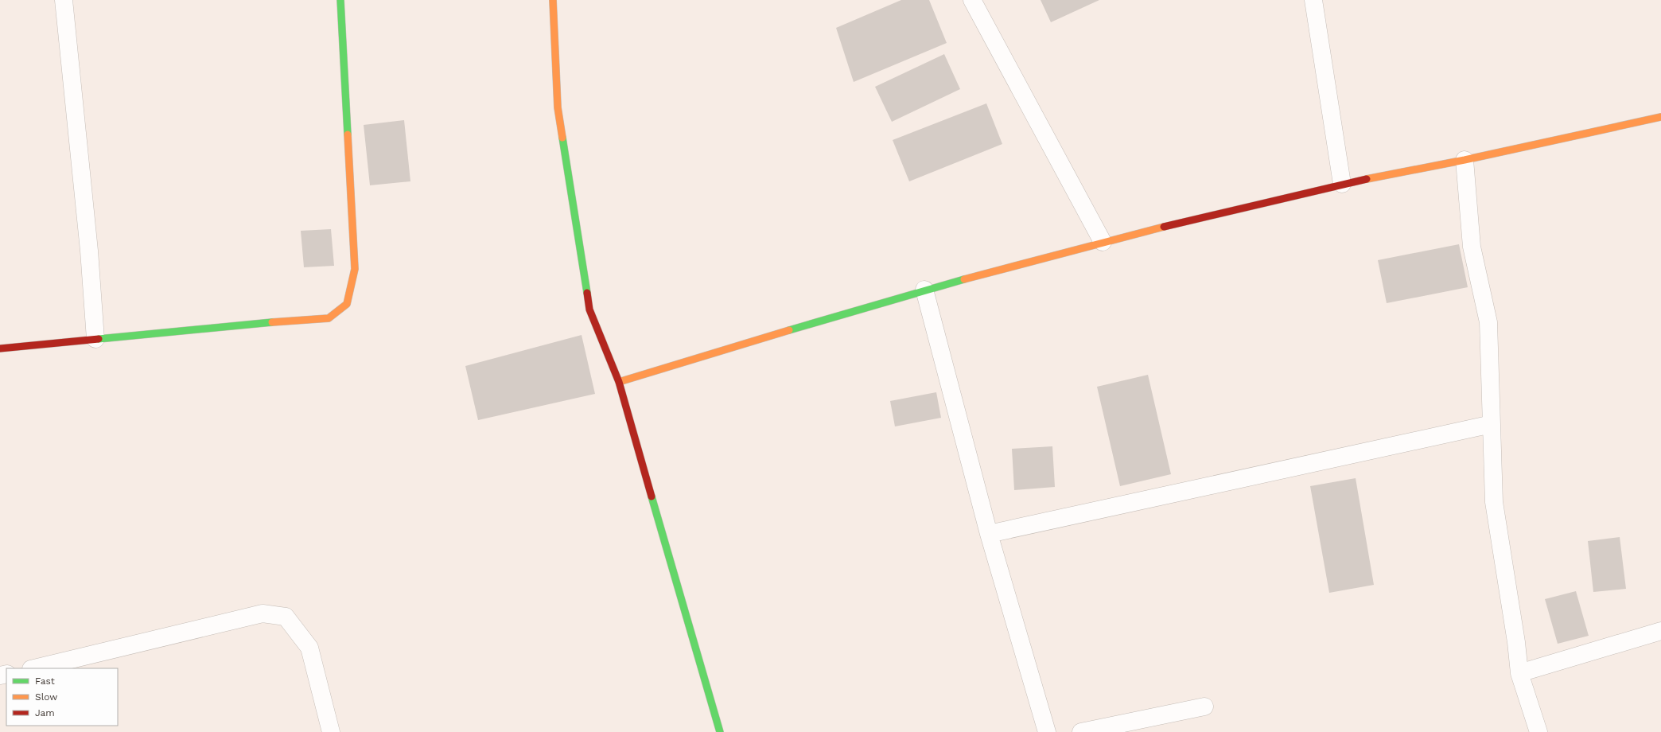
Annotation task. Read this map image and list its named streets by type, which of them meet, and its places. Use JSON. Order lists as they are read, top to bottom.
{
  "legend": ["Fast", "Slow", "Jam"]
}
